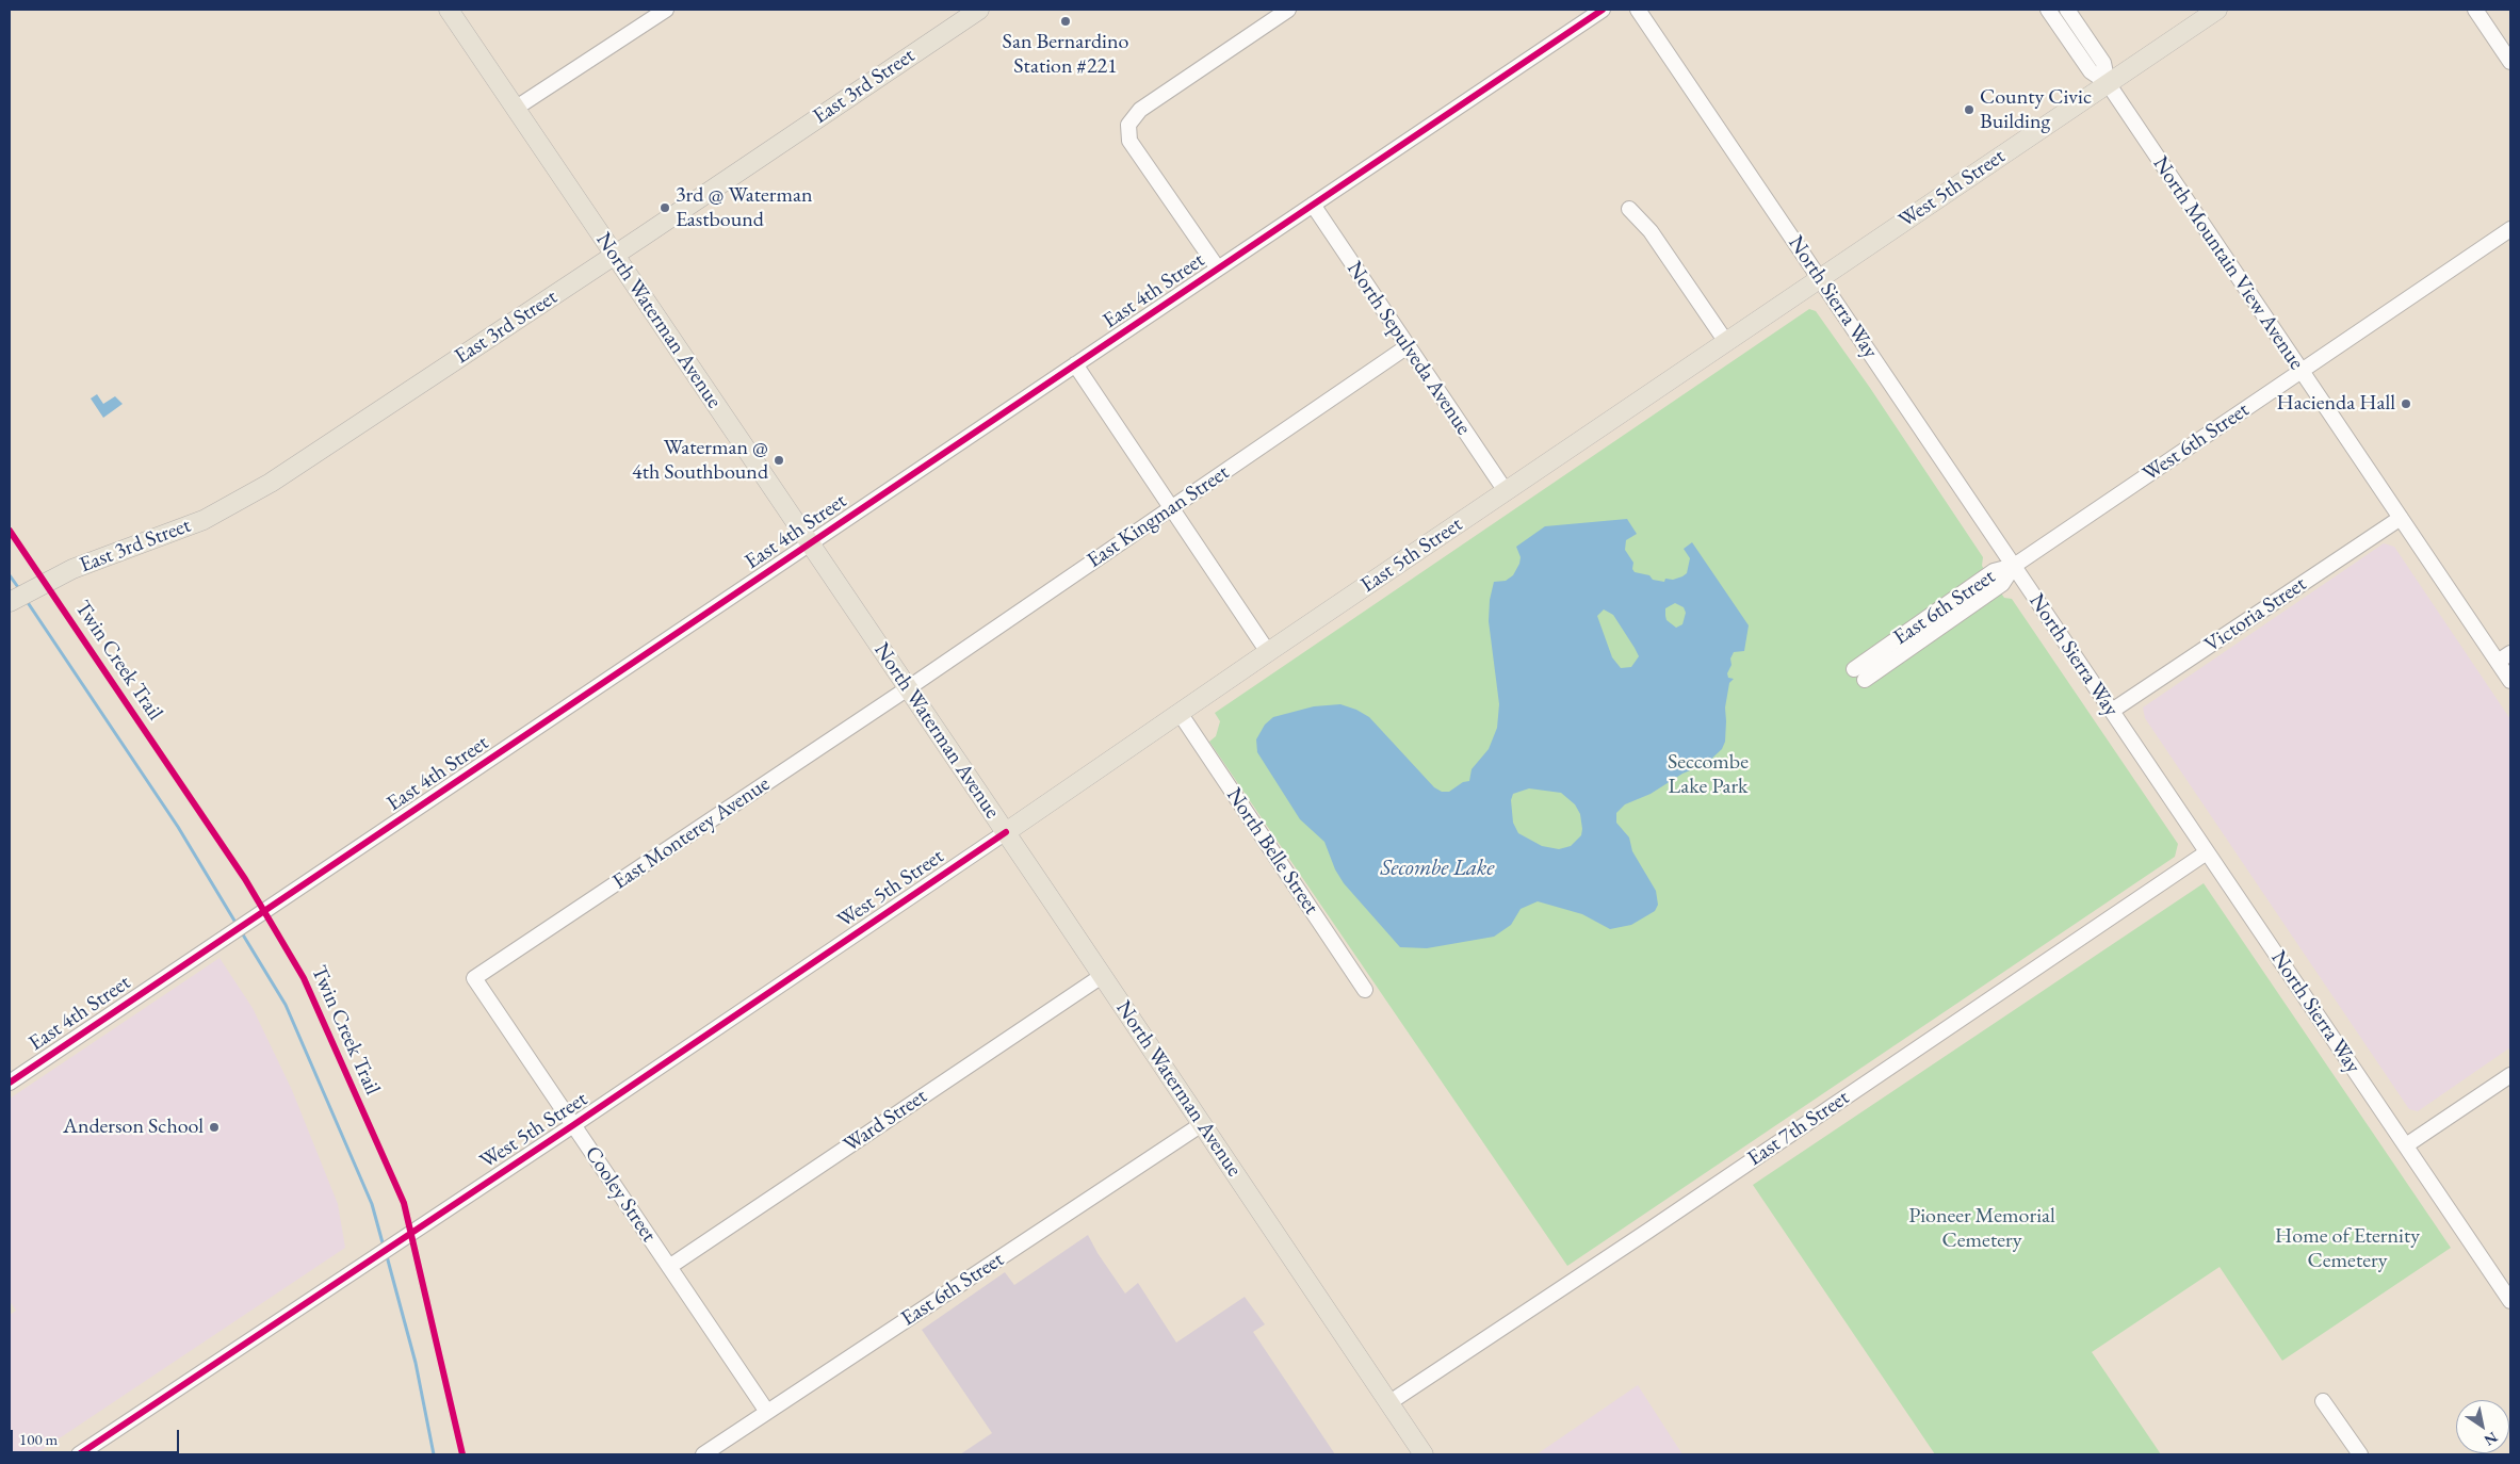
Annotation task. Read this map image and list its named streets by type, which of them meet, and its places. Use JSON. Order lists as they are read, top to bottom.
{
  "streets": {
    "main road": [
      "East 3rd Street",
      "West 5th Street",
      "North Waterman Avenue",
      "East 5th Street"
    ],
    "street": [
      "North Mountain View Avenue",
      "East 4th Street",
      "North Sierra Way",
      "North Sepulveda Avenue",
      "West 6th Street",
      "East Kingman Street",
      "East 6th Street",
      "Victoria Street",
      "East Monterey Avenue",
      "North Belle Street",
      "Ward Street",
      "East 7th Street",
      "Cooley Street"
    ],
    "cycle path": ["Twin Creek Trail"]
  },
  "crossings": [
    ["East 3rd Street", "North Waterman Avenue"],
    ["West 5th Street", "North Mountain View Avenue"],
    ["West 5th Street", "North Sierra Way"],
    ["West 5th Street", "North Waterman Avenue"],
    ["West 5th Street", "East 5th Street"],
    ["West 5th Street", "Cooley Street"],
    ["North Mountain View Avenue", "West 6th Street"],
    ["North Mountain View Avenue", "Victoria Street"],
    ["East 4th Street", "North Waterman Avenue"],
    ["East 4th Street", "North Sepulveda Avenue"],
    ["North Sierra Way", "West 6th Street"],
    ["North Sierra Way", "East 5th Street"],
    ["North Sierra Way", "East 6th Street"],
    ["North Sierra Way", "Victoria Street"],
    ["North Sierra Way", "East 7th Street"],
    ["North Waterman Avenue", "East Kingman Street"],
    ["North Waterman Avenue", "East 5th Street"],
    ["North Waterman Avenue", "East 6th Street"],
    ["North Waterman Avenue", "East Monterey Avenue"],
    ["North Waterman Avenue", "Ward Street"],
    ["North Waterman Avenue", "East 7th Street"],
    ["North Sepulveda Avenue", "East Kingman Street"],
    ["North Sepulveda Avenue", "East 5th Street"],
    ["West 6th Street", "East 6th Street"],
    ["East Kingman Street", "East Monterey Avenue"],
    ["East 5th Street", "North Belle Street"],
    ["East 6th Street", "Cooley Street"],
    ["East Monterey Avenue", "Cooley Street"],
    ["Ward Street", "Cooley Street"]
  ],
  "water": ["Secombe Lake"],
  "parks": ["Seccombe Lake Park", "Pioneer Memorial Cemetery", "Home of Eternity Cemetery"],
  "places": [
    "San Bernardino Station #221",
    "County Civic Building",
    "3rd @ Waterman Eastbound",
    "Hacienda Hall",
    "Waterman @ 4th Southbound",
    "Anderson School"
  ],
  "scale_bar": "100 m",
  "north": "bottom right"
}
